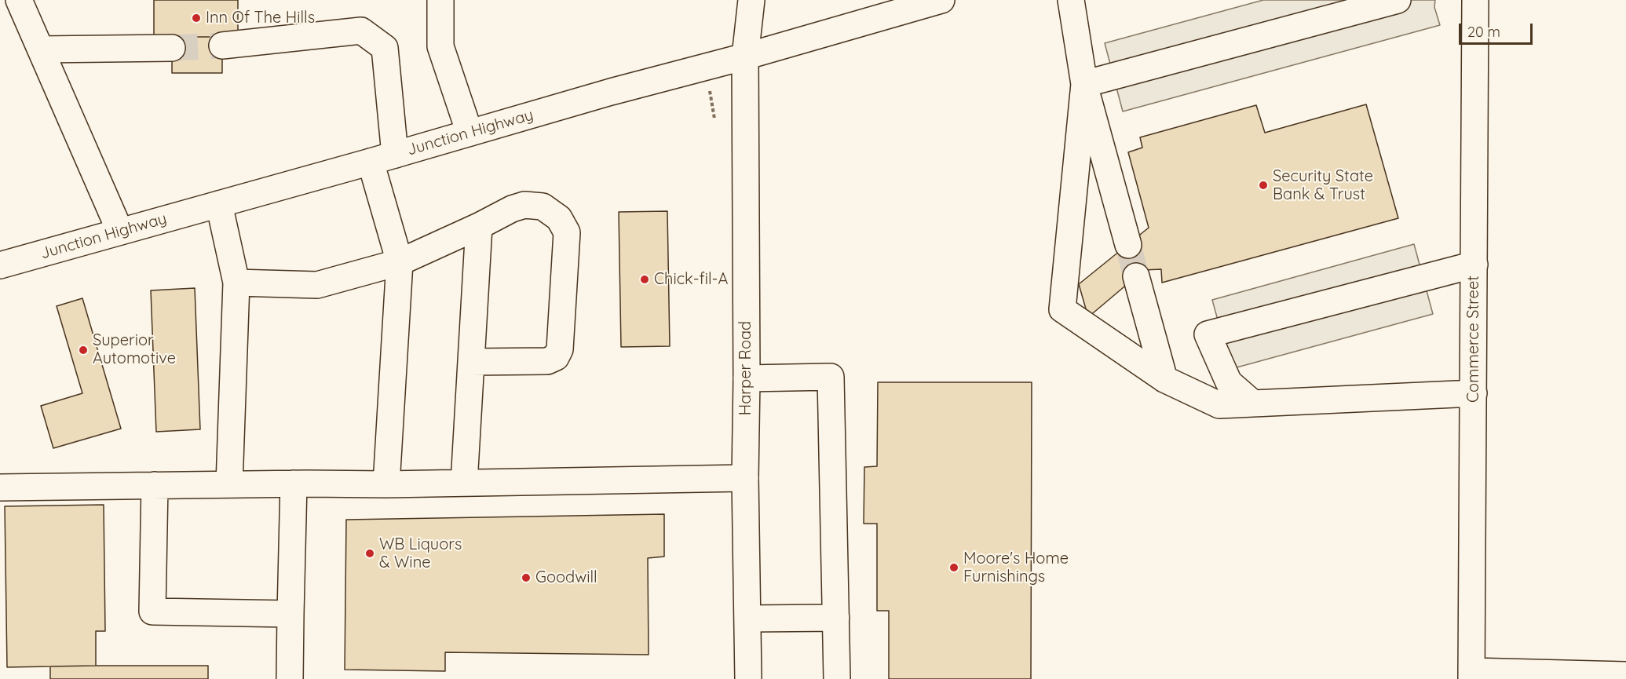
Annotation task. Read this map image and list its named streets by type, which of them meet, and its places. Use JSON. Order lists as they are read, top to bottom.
{
  "streets": {
    "main road": ["Junction Highway", "Commerce Street", "Harper Road"]
  },
  "crossings": [
    ["Junction Highway", "Harper Road"]
  ],
  "places": [
    "Inn Of The Hills",
    "Security State Bank & Trust",
    "Chick-fil-A",
    "Superior Automotive",
    "WB Liquors & Wine",
    "Moore's Home Furnishings",
    "Goodwill"
  ],
  "scale_bar": "20 m"
}
